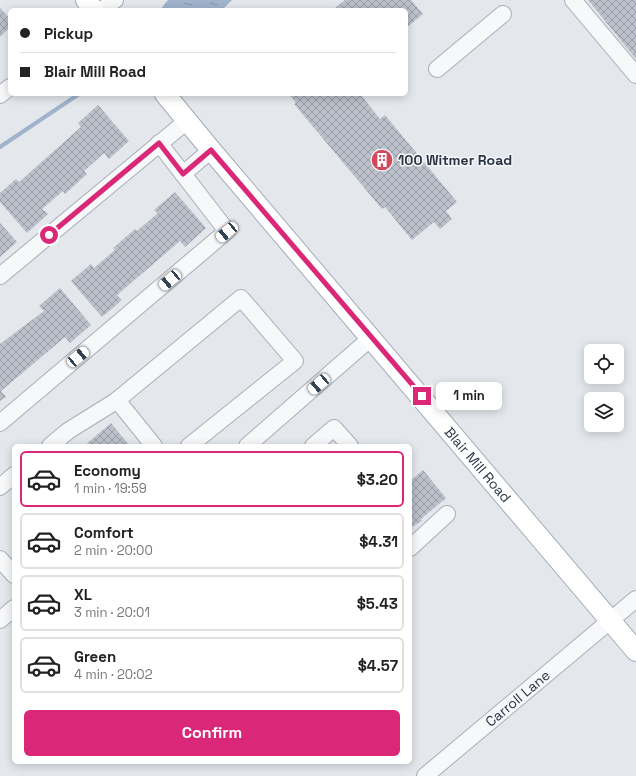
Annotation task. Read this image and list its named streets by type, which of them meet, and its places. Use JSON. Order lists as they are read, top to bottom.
{
  "streets": {
    "main road": ["Blair Mill Road"],
    "street": ["Carroll Lane"]
  },
  "crossings": [
    ["Blair Mill Road", "Carroll Lane"]
  ],
  "places": {
    "building": ["100 Witmer Road"]
  },
  "page": {
    "banner": ["Pickup", "Blair Mill Road"],
    "bubble": "1 min",
    "list": [
      {
        "name": "Economy",
        "note": "1 min · 19:59",
        "value": "$3.20"
      },
      {
        "name": "Comfort",
        "note": "2 min · 20:00",
        "value": "$4.31"
      },
      {
        "name": "XL",
        "note": "3 min · 20:01",
        "value": "$5.43"
      },
      {
        "name": "Green",
        "note": "4 min · 20:02",
        "value": "$4.57"
      }
    ],
    "buttons": "Confirm"
  }
}
